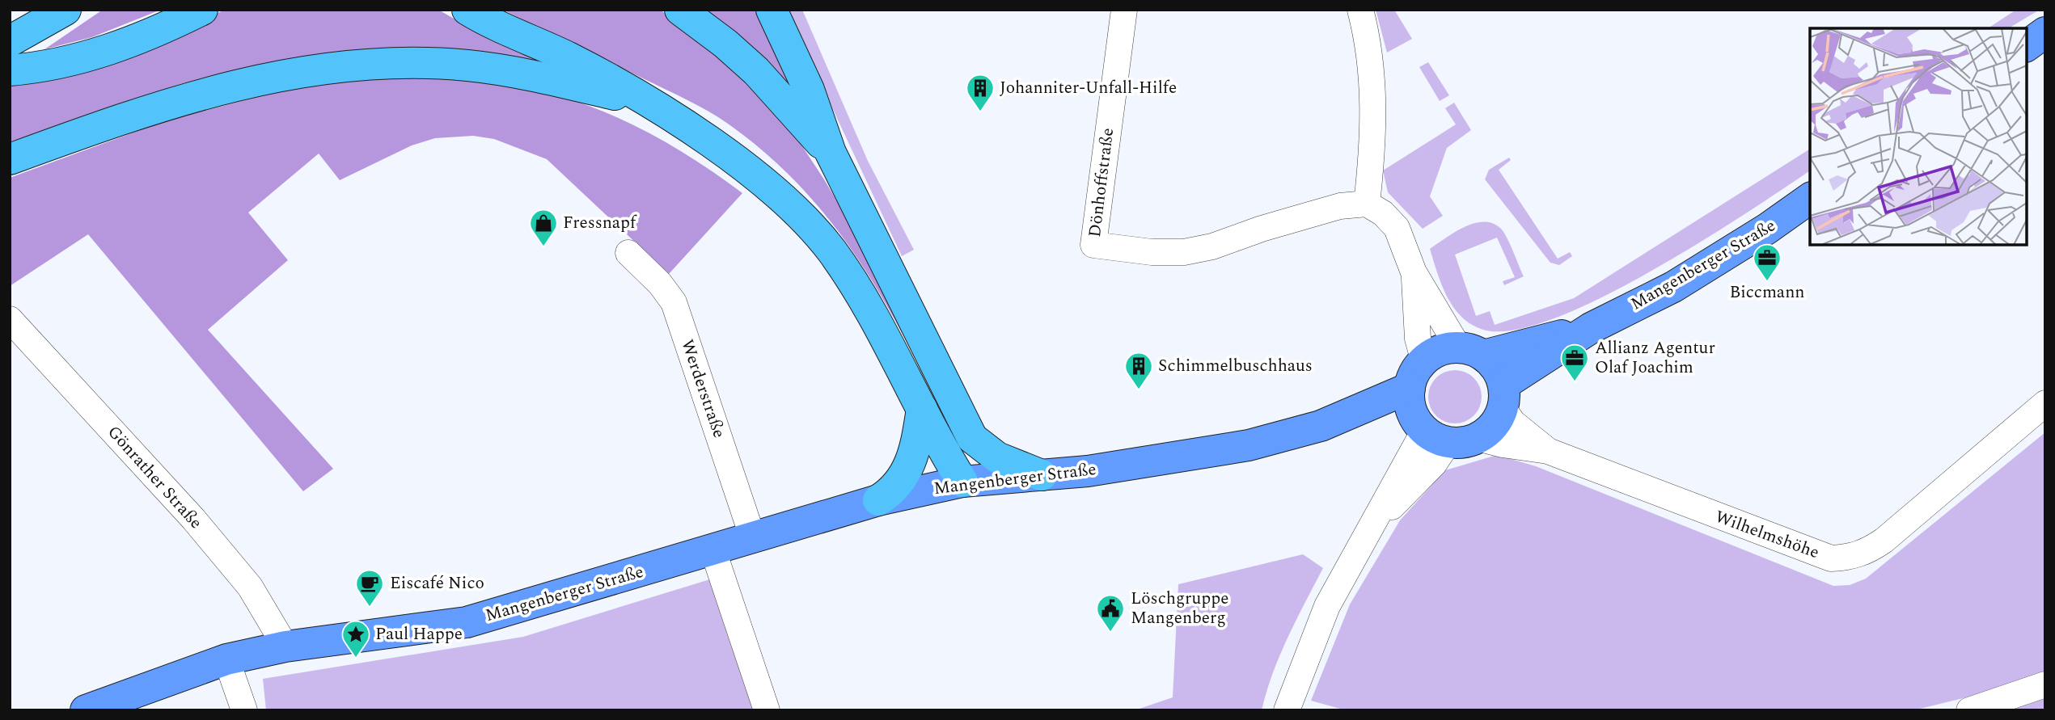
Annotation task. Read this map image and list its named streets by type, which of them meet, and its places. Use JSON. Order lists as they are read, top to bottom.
{
  "streets": {
    "main road": ["Mangenberger Straße"],
    "street": [
      "Dönhoffstraße",
      "Werderstraße",
      "Gönrather Straße",
      "Wilhelmshöhe"
    ]
  },
  "crossings": [
    ["Mangenberger Straße", "Werderstraße"],
    ["Mangenberger Straße", "Gönrather Straße"],
    ["Mangenberger Straße", "Wilhelmshöhe"]
  ],
  "places": {
    "building": ["Johanniter-Unfall-Hilfe", "Schimmelbuschhaus"],
    "shop": ["Fressnapf"],
    "office": ["Biccmann", "Allianz Agentur Olaf Joachim"],
    "cafe": ["Eiscafé Nico"],
    "public building": ["Löschgruppe Mangenberg"],
    "place": ["Paul Happe"]
  }
}
